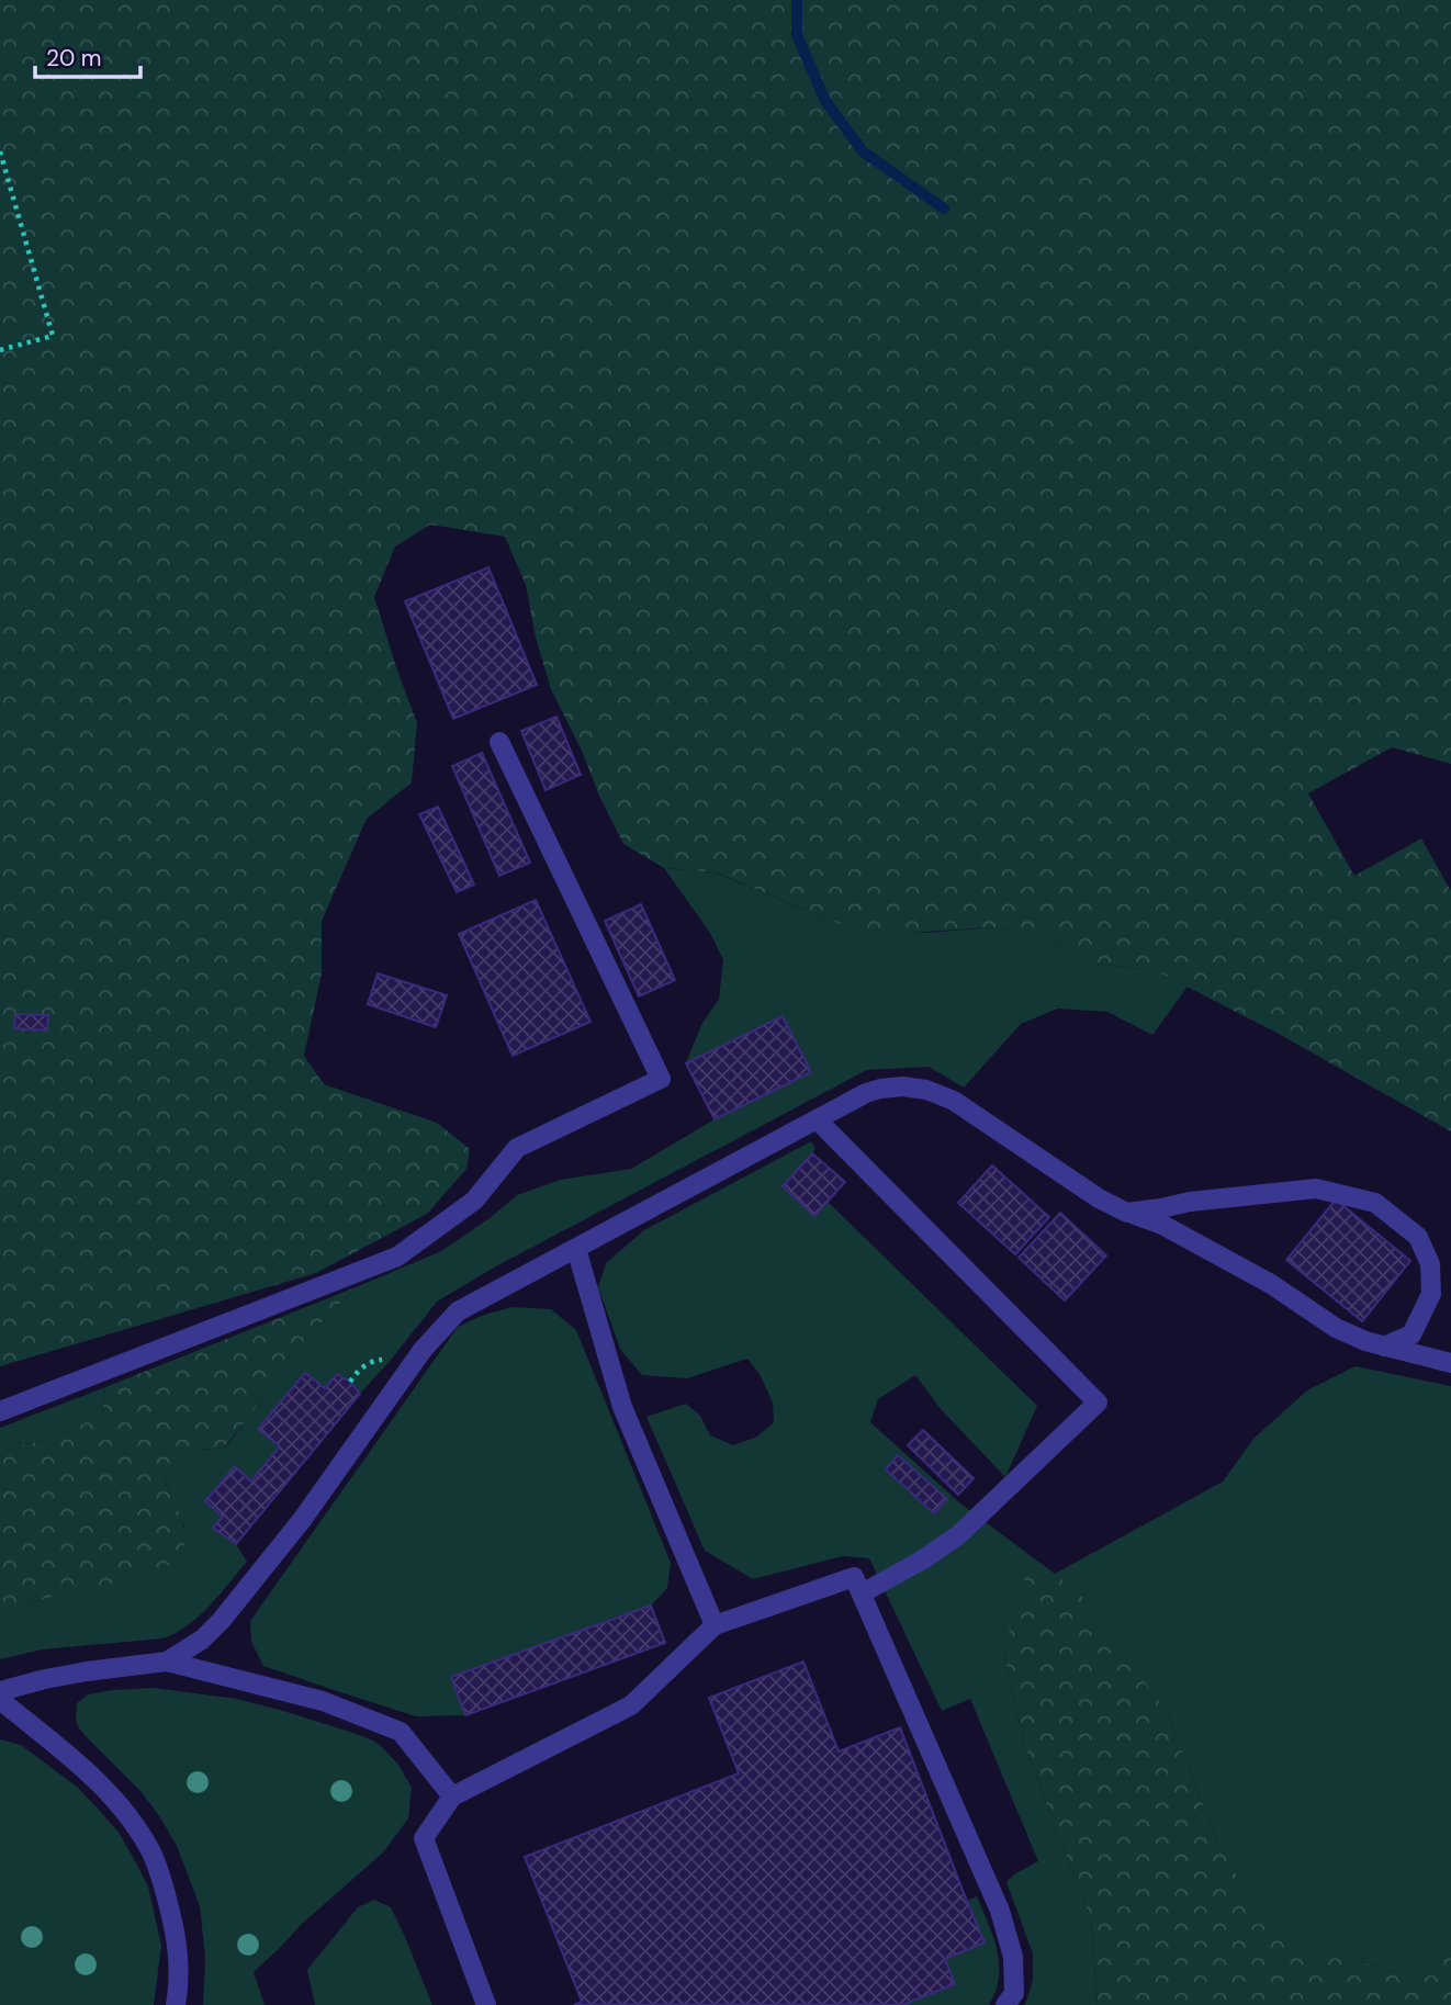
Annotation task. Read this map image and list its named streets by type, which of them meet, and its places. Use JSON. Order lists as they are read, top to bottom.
{
  "scale_bar": "20 m"
}
